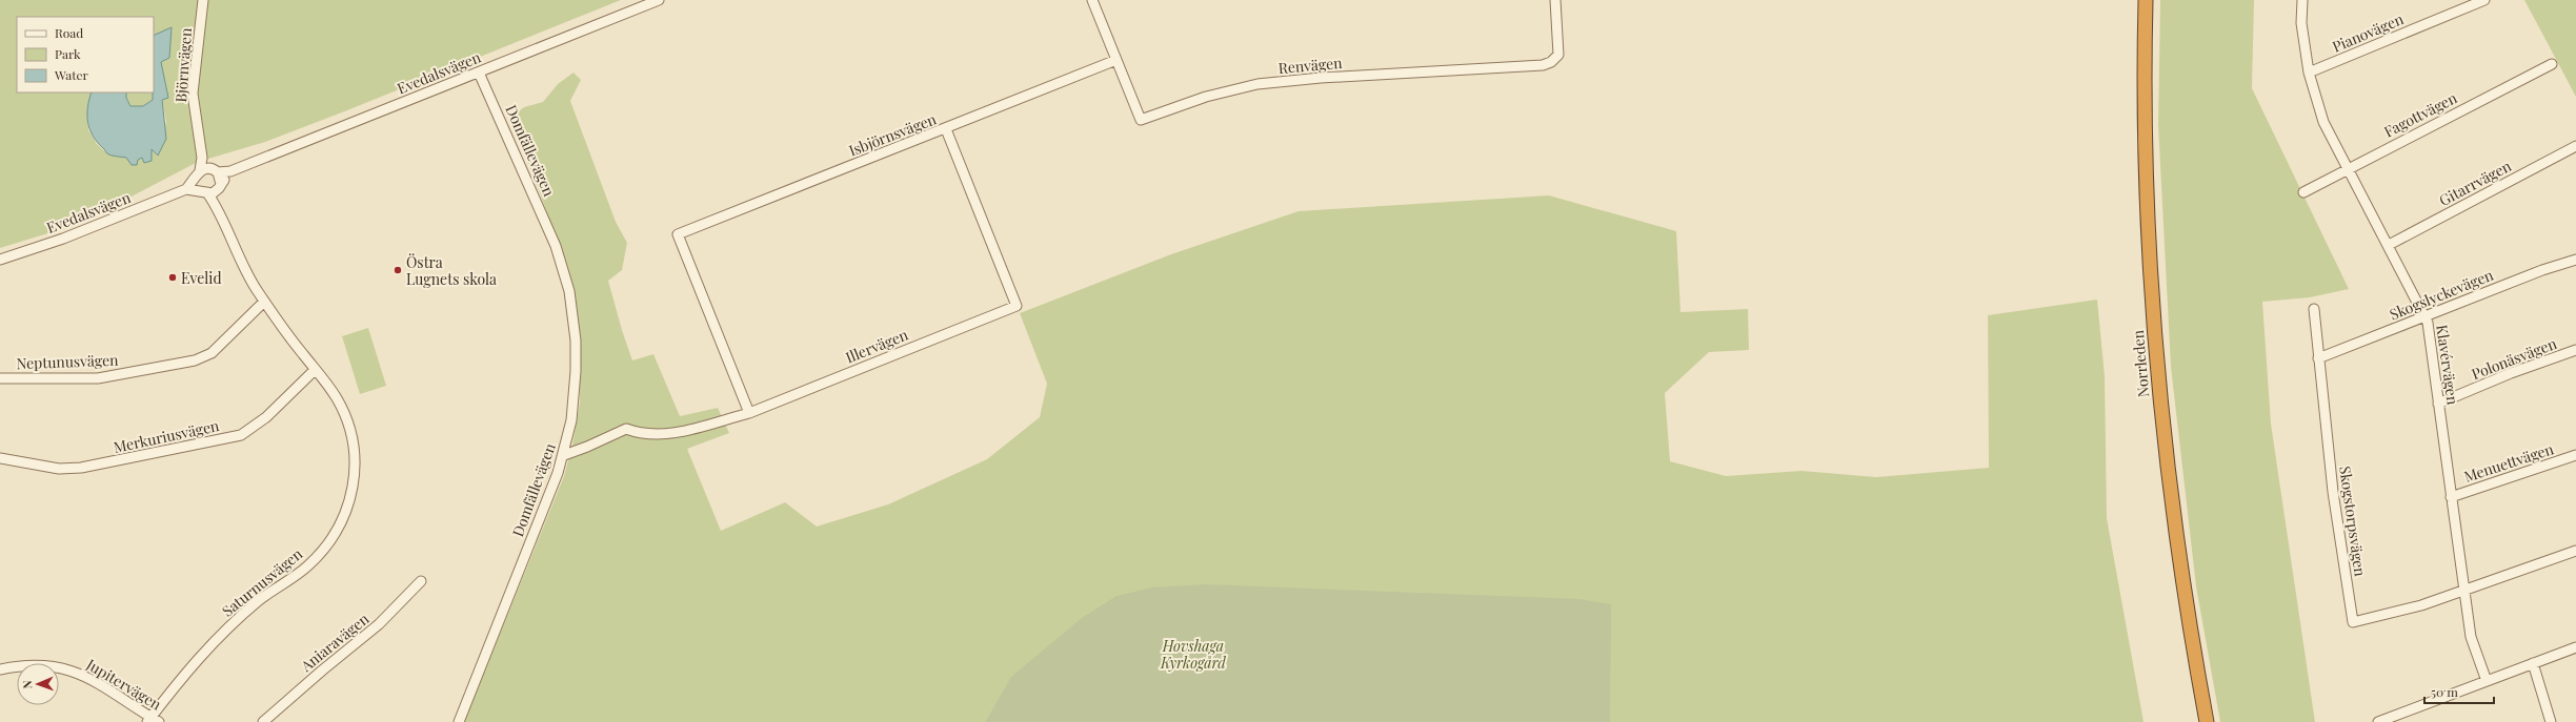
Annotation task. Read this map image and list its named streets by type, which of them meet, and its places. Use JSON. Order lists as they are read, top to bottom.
{
  "streets": {
    "highway": ["Norrleden"],
    "street": [
      "Pianovägen",
      "Björnvägen",
      "Renvägen",
      "Evedalsvägen",
      "Fagottvägen",
      "Isbjörnsvägen",
      "Domfällevägen",
      "Gitarrvägen",
      "Skogslyckevägen",
      "Illervägen",
      "Polonäsvägen",
      "Neptunusvägen",
      "Klavérvägen",
      "Merkuriusvägen",
      "Menuettvägen",
      "Skogstorpsvägen",
      "Saturnusvägen",
      "Aniaravägen",
      "Jupitervägen"
    ]
  },
  "crossings": [
    ["Pianovägen", "Klavérvägen"],
    ["Björnvägen", "Evedalsvägen"],
    ["Renvägen", "Isbjörnsvägen"],
    ["Evedalsvägen", "Domfällevägen"],
    ["Fagottvägen", "Klavérvägen"],
    ["Isbjörnsvägen", "Illervägen"],
    ["Gitarrvägen", "Klavérvägen"],
    ["Skogslyckevägen", "Klavérvägen"],
    ["Skogslyckevägen", "Skogstorpsvägen"],
    ["Polonäsvägen", "Klavérvägen"],
    ["Neptunusvägen", "Saturnusvägen"],
    ["Klavérvägen", "Menuettvägen"],
    ["Klavérvägen", "Skogstorpsvägen"],
    ["Merkuriusvägen", "Saturnusvägen"],
    ["Saturnusvägen", "Jupitervägen"]
  ],
  "parks": ["Hovshaga Kyrkogård"],
  "places": ["Östra Lugnets skola", "Evelid"],
  "legend": ["Road", "Park", "Water"],
  "scale_bar": "50 m",
  "north": "left"
}
